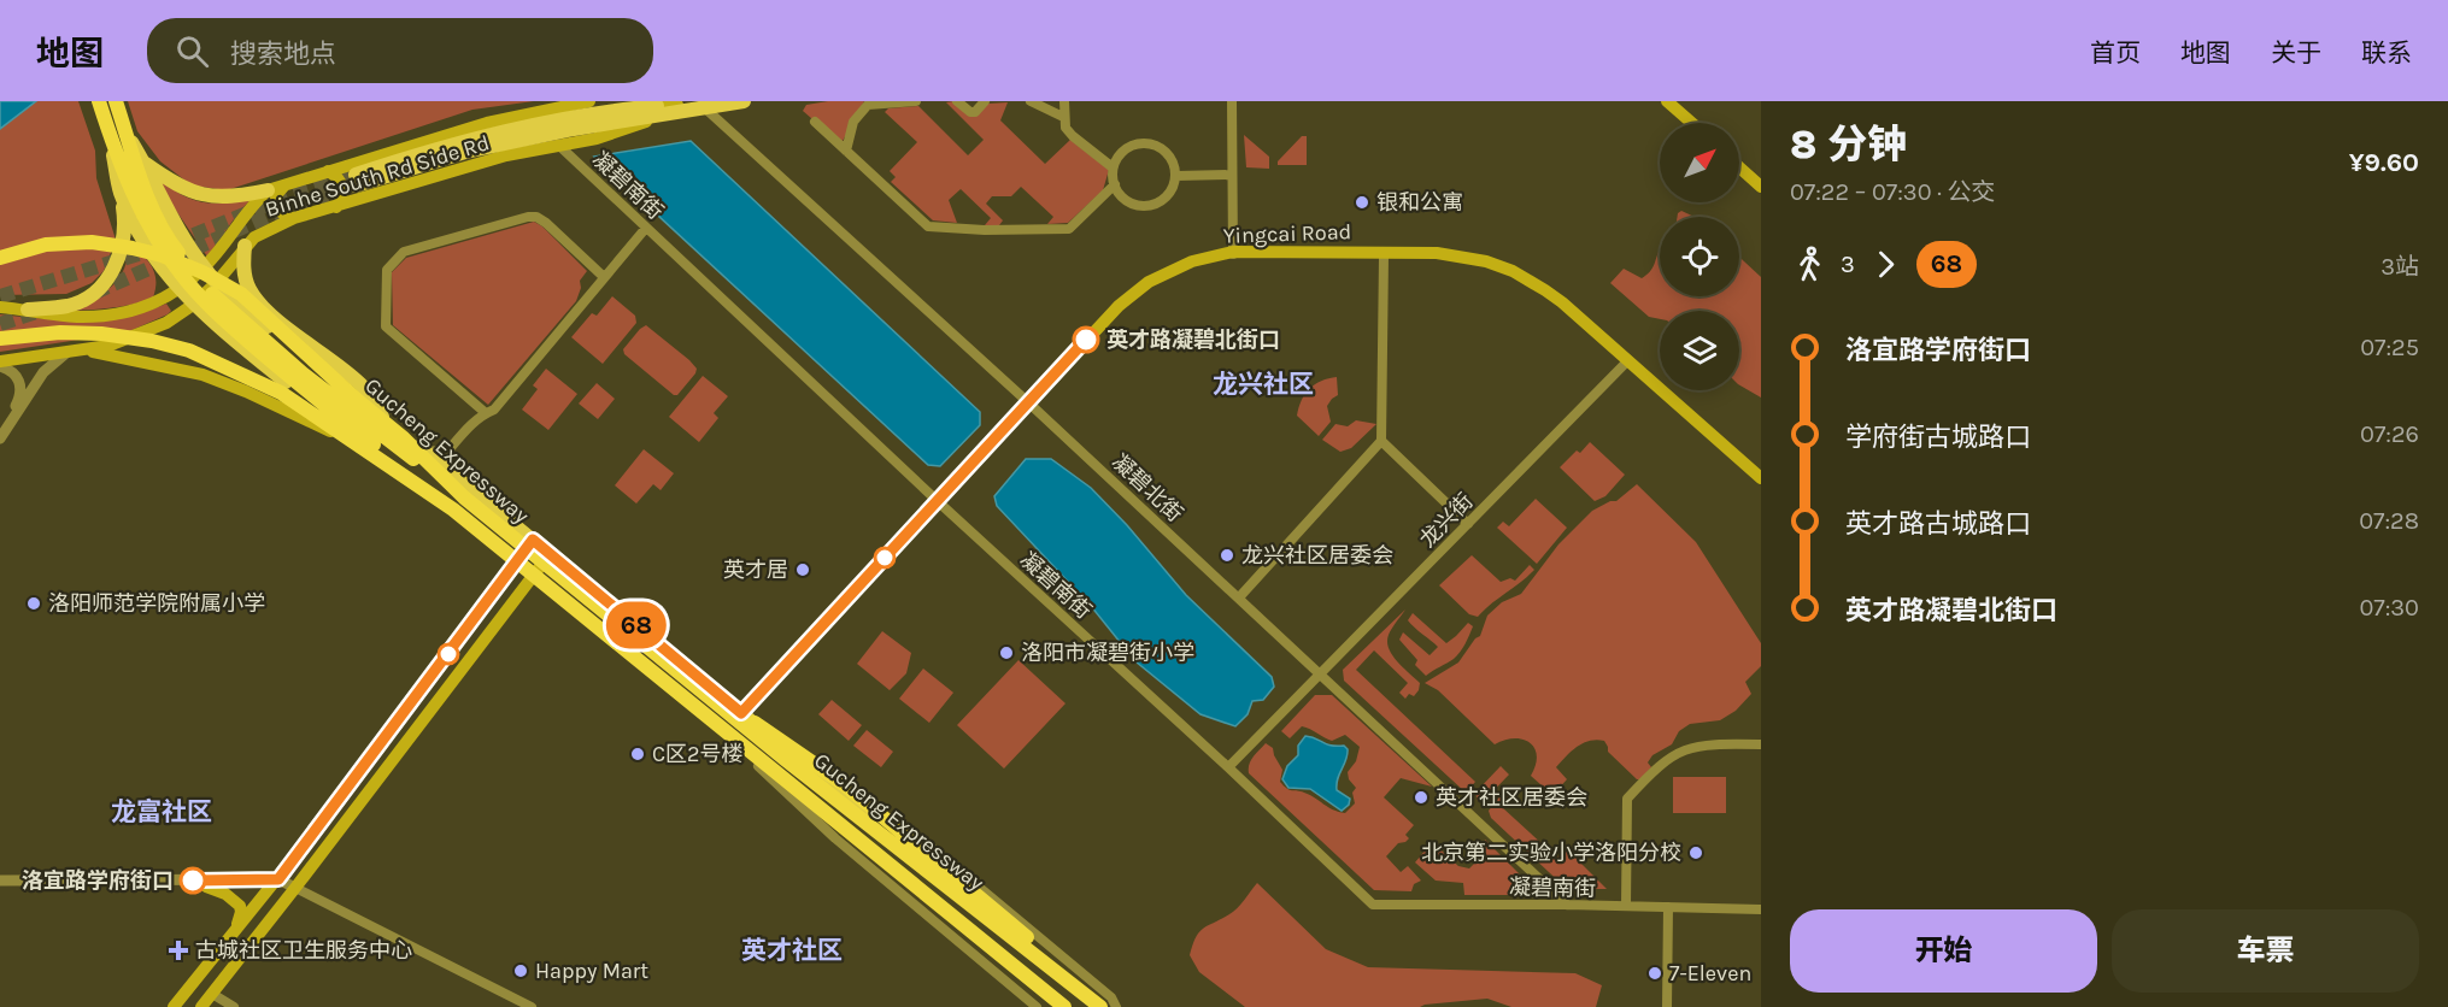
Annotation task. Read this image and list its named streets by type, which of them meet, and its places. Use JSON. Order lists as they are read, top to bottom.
{
  "streets": {
    "highway": ["Gucheng Expressway"],
    "main road": ["Binhe South Rd Side Rd", "Yingcai Road"],
    "street": ["凝碧南街", "凝碧北街", "龙兴街"]
  },
  "crossings": [
    ["Binhe South Rd Side Rd", "凝碧南街"],
    ["凝碧南街", "Yingcai Road"],
    ["凝碧南街", "凝碧北街"],
    ["凝碧南街", "龙兴街"],
    ["Yingcai Road", "凝碧北街"],
    ["Yingcai Road", "龙兴街"],
    ["凝碧北街", "龙兴街"]
  ],
  "districts": ["龙兴社区", "龙富社区", "英才社区"],
  "places": {
    "other": [
      "银和公寓",
      "英才路凝碧北街口",
      "龙兴社区居委会",
      "英才居",
      "洛阳师范学院附属小学",
      "洛阳市凝碧街小学",
      "C区2号楼",
      "英才社区居委会",
      "北京第二实验小学洛阳分校",
      "洛宜路学府街口",
      "Happy Mart",
      "7-Eleven"
    ],
    "health": ["古城社区卫生服务中心"]
  },
  "lines": ["bus line 68"],
  "north": "top right",
  "page": {
    "header": "地图",
    "search": "搜索地点",
    "nav": [
      "首页",
      "地图",
      "关于",
      "联系"
    ],
    "on_map": "68",
    "heading": ["8 分钟", "07:22 – 07:30 · 公交", "¥9.60"],
    "legs": ["3", "68", "3站"],
    "list": [
      {
        "name": "洛宜路学府街口",
        "value": "07:25"
      },
      {
        "name": "学府街古城路口",
        "value": "07:26"
      },
      {
        "name": "英才路古城路口",
        "value": "07:28"
      },
      {
        "name": "英才路凝碧北街口",
        "value": "07:30"
      }
    ],
    "buttons": ["开始", "车票"]
  }
}
